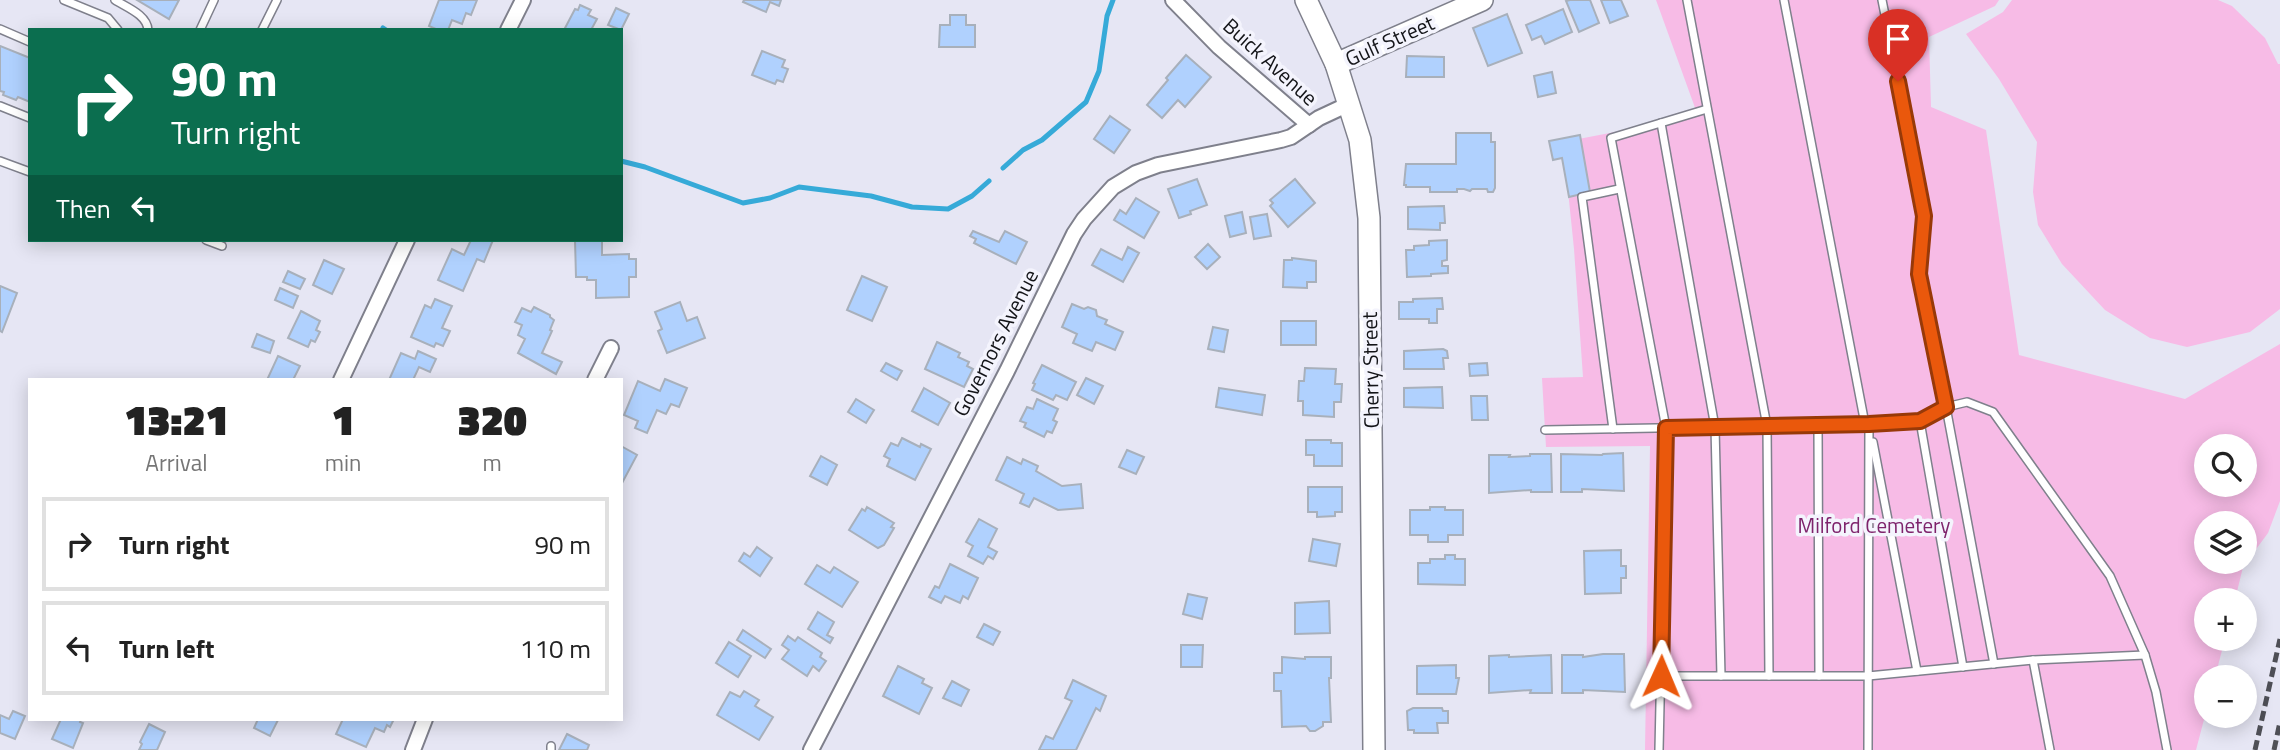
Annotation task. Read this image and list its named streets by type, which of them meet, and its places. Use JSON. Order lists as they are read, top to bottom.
{
  "streets": {
    "main road": ["Gulf Street", "Cherry Street"],
    "street": ["Buick Avenue", "Governors Avenue"]
  },
  "crossings": [
    ["Gulf Street", "Cherry Street"],
    ["Buick Avenue", "Governors Avenue"],
    ["Governors Avenue", "Cherry Street"]
  ],
  "parks": ["Milford Cemetery"],
  "page": {
    "turn": ["90 m", "Turn right"],
    "then": "Then",
    "eta": [
      "13:21",
      "Arrival",
      "1",
      "min",
      "320",
      "m"
    ],
    "map_buttons": ["+", "−"],
    "list": [
      {
        "name": "Turn right",
        "value": "90 m"
      },
      {
        "name": "Turn left",
        "value": "110 m"
      }
    ]
  }
}
